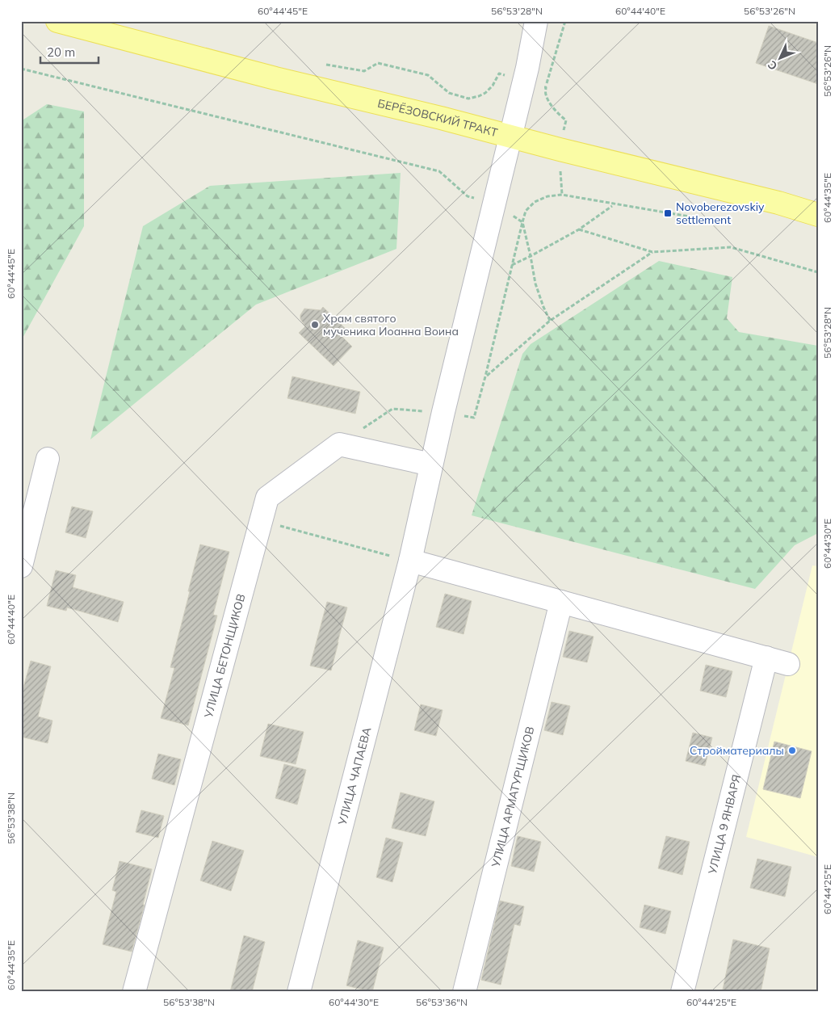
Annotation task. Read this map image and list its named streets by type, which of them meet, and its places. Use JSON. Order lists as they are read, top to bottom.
{
  "streets": {
    "main road": ["БЕРЁЗОВСКИЙ ТРАКТ"],
    "street": [
      "УЛИЦА БЕТОНЩИКОВ",
      "УЛИЦА ЧАПАЕВА",
      "УЛИЦА АРМАТУРЩИКОВ",
      "УЛИЦА 9 ЯНВАРЯ"
    ]
  },
  "crossings": [
    ["БЕРЁЗОВСКИЙ ТРАКТ", "УЛИЦА ЧАПАЕВА"]
  ],
  "places": {
    "transit": ["Novoberezovskiy settlement"],
    "other": ["Храм святого мученика Иоанна Воина", "Стройматериалы"]
  },
  "scale_bar": "20 m",
  "north": "bottom left",
  "coordinates": [
    "60°44'45\"E",
    "56°53'28\"N",
    "60°44'40\"E",
    "56°53'26\"N",
    "60°44'35\"E",
    "60°44'30\"E",
    "56°53'38\"N",
    "60°44'25\"E",
    "56°53'36\"N"
  ]
}
